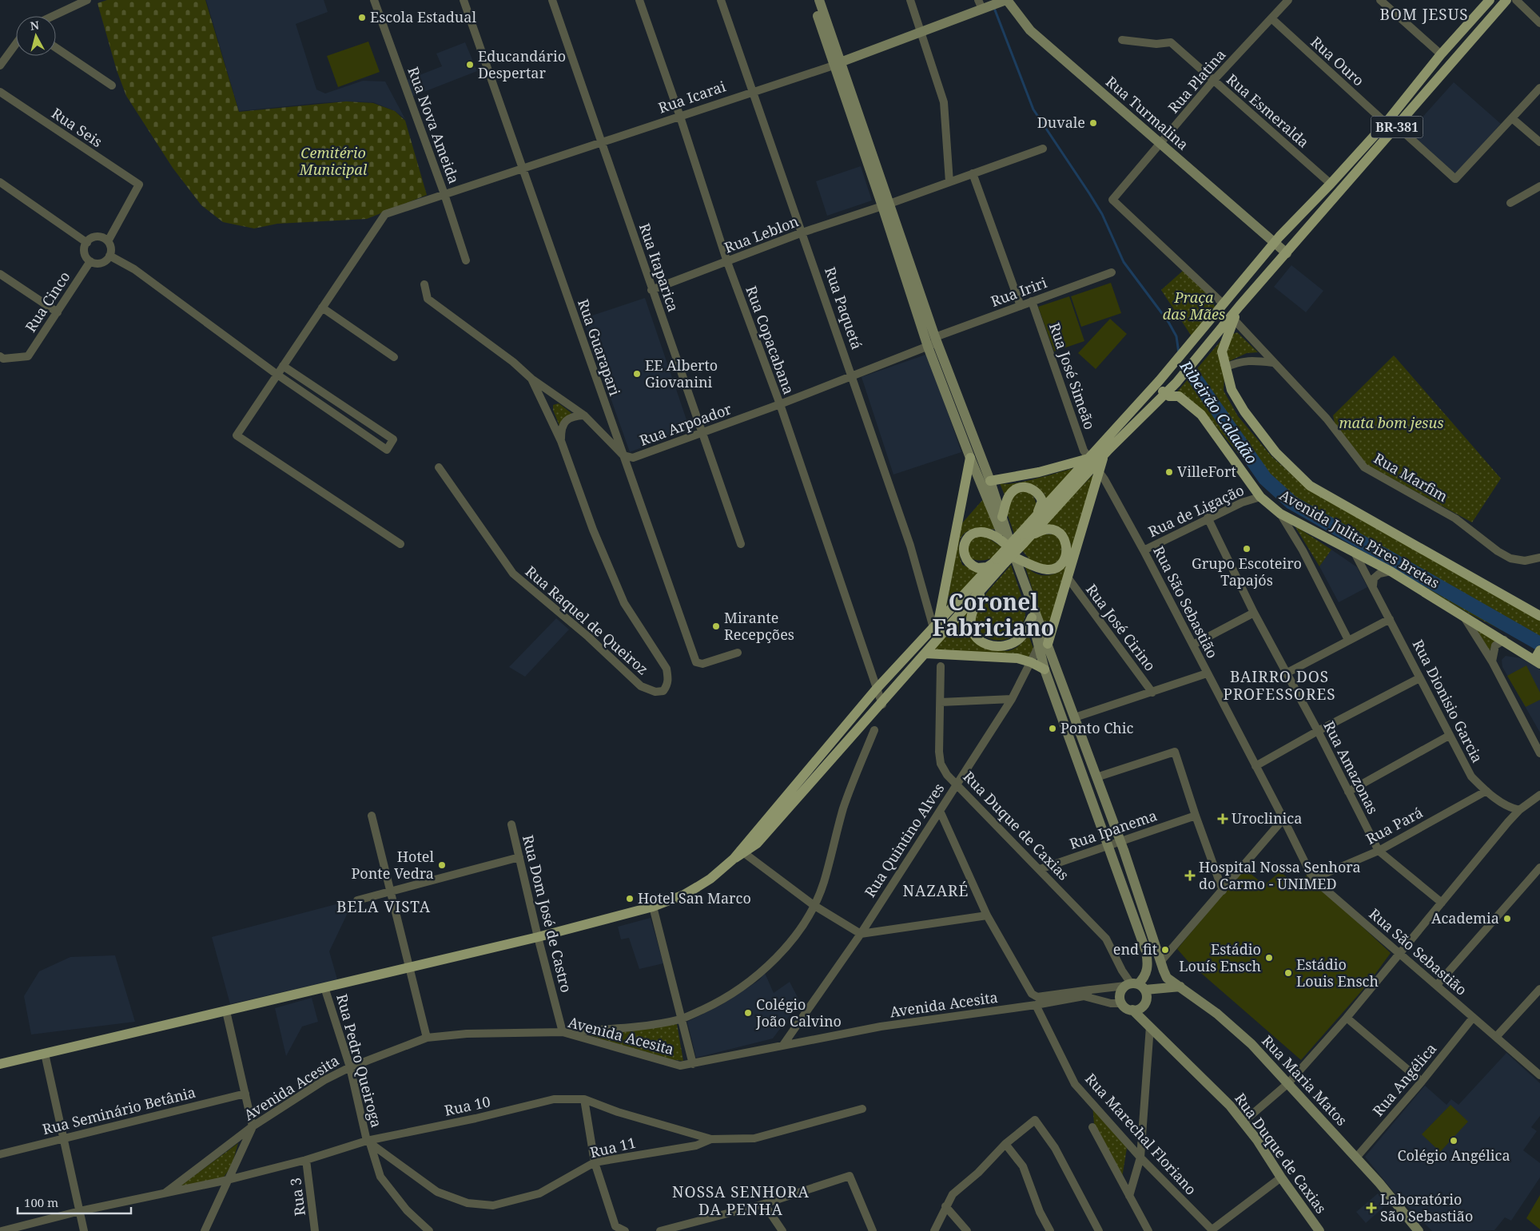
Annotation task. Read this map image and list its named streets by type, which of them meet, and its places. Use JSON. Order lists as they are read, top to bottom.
{
  "streets": {
    "main road": [
      "Rua Icarai",
      "Rua Turmalina",
      "BR-381",
      "Avenida Julita Pires Bretas",
      "Rua Duque de Caxias",
      "Rua Maria Matos"
    ],
    "street": [
      "Rua Ouro",
      "Rua Platina",
      "Rua Esmeralda",
      "Rua Nova Ameida",
      "Rua Seis",
      "Rua Leblon",
      "Rua Itaparica",
      "Rua Iriri",
      "Rua Cinco",
      "Rua Paquetá",
      "Rua Copacabana",
      "Rua Guarapari",
      "Rua José Simeão",
      "Rua Arpoador",
      "Rua Marfim",
      "Rua de Ligação",
      "Rua São Sebastião",
      "Rua Raquel de Queiroz",
      "Rua José Cirino",
      "Rua Dionisio Garcia",
      "Rua Amazonas",
      "Rua Pará",
      "Rua Ipanema",
      "Rua Quintino Alves",
      "Rua Dom José de Castro",
      "Avenida Acesita",
      "Rua Pedro Queiroga",
      "Rua Angélica",
      "Rua 10",
      "Rua Seminário Betânia",
      "Rua Marechal Floriano",
      "Rua 11",
      "Rua 3"
    ]
  },
  "crossings": [
    ["Rua Ouro", "Rua Platina"],
    ["Rua Ouro", "BR-381"],
    ["Rua Platina", "Rua Esmeralda"],
    ["Rua Platina", "Rua Turmalina"],
    ["Rua Platina", "BR-381"],
    ["Rua Icarai", "Rua Turmalina"],
    ["Rua Icarai", "Rua Nova Ameida"],
    ["Rua Icarai", "Rua Itaparica"],
    ["Rua Icarai", "Rua Paquetá"],
    ["Rua Icarai", "Rua Copacabana"],
    ["Rua Icarai", "Rua Guarapari"],
    ["Rua Esmeralda", "BR-381"],
    ["Rua Turmalina", "BR-381"],
    ["BR-381", "Avenida Julita Pires Bretas"],
    ["Rua Seis", "Rua Cinco"],
    ["Rua Leblon", "Rua Itaparica"],
    ["Rua Leblon", "Rua Paquetá"],
    ["Rua Leblon", "Rua Copacabana"],
    ["Rua Itaparica", "Rua Arpoador"],
    ["Rua Iriri", "Rua José Simeão"],
    ["Rua Iriri", "Rua Arpoador"],
    ["Rua Paquetá", "Rua Arpoador"],
    ["Rua Copacabana", "Rua Arpoador"],
    ["Rua Guarapari", "Rua Arpoador"],
    ["Rua José Simeão", "Rua São Sebastião"],
    ["Rua Arpoador", "Rua Raquel de Queiroz"],
    ["Rua Marfim", "Avenida Julita Pires Bretas"],
    ["Rua de Ligação", "Avenida Julita Pires Bretas"],
    ["Rua de Ligação", "Rua São Sebastião"],
    ["Rua de Ligação", "Rua Amazonas"],
    ["Avenida Julita Pires Bretas", "Rua Dionisio Garcia"],
    ["Rua São Sebastião", "Rua Pará"],
    ["Rua São Sebastião", "Rua Angélica"],
    ["Rua Dionisio Garcia", "Rua Pará"],
    ["Rua Amazonas", "Rua Pará"],
    ["Rua Duque de Caxias", "Rua Ipanema"],
    ["Rua Duque de Caxias", "Rua Quintino Alves"],
    ["Rua Duque de Caxias", "Avenida Acesita"],
    ["Rua Ipanema", "Rua Maria Matos"],
    ["Rua Quintino Alves", "Avenida Acesita"],
    ["Rua Quintino Alves", "Rua Maria Matos"],
    ["Rua Dom José de Castro", "Avenida Acesita"],
    ["Avenida Acesita", "Rua Pedro Queiroga"],
    ["Avenida Acesita", "Rua 10"],
    ["Avenida Acesita", "Rua Marechal Floriano"],
    ["Rua Pedro Queiroga", "Rua 10"],
    ["Rua Pedro Queiroga", "Rua 11"],
    ["Rua Angélica", "Rua Maria Matos"],
    ["Rua 10", "Rua 11"],
    ["Rua 10", "Rua 3"]
  ],
  "districts": [
    "BOM JESUS",
    "Coronel Fabriciano",
    "BAIRRO DOS PROFESSORES",
    "NAZARÉ",
    "BELA VISTA",
    "NOSSA SENHORA DA PENHA"
  ],
  "water": ["Ribeirão Caladão"],
  "parks": ["Cemitério Municipal", "Praça das Mães", "mata bom jesus"],
  "places": {
    "other": [
      "Escola Estadual",
      "Educandário Despertar",
      "Duvale",
      "EE Alberto Giovanini",
      "VilleFort",
      "Grupo Escoteiro Tapajós",
      "Mirante Recepções",
      "Ponto Chic",
      "Hotel Ponte Vedra",
      "Hotel San Marco",
      "Academia",
      "end fit",
      "Estádio Louís Ensch",
      "Estádio Louis Ensch",
      "Colégio João Calvino",
      "Colégio Angélica"
    ],
    "health": ["Uroclinica", "Hospital Nossa Senhora do Carmo - UNIMED", "Laboratório São Sebastião"]
  },
  "scale_bar": "100 m",
  "north": "top"
}
